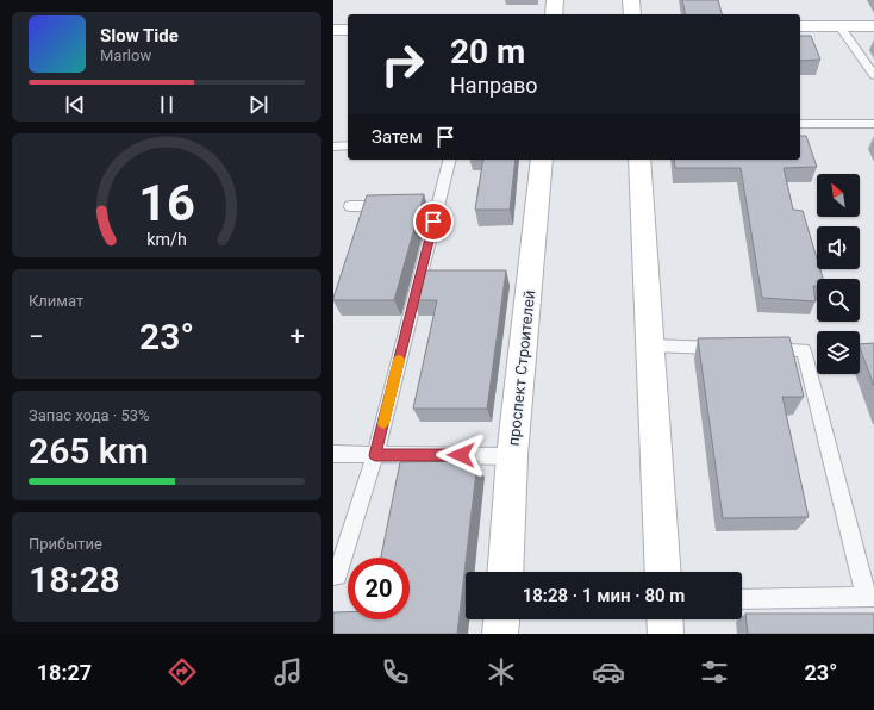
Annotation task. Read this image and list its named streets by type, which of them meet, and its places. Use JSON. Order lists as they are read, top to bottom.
{
  "streets": {
    "street": ["проспект Строителей"]
  },
  "north": "top left",
  "page": {
    "turn": ["20 m", "Направо"],
    "song": ["Slow Tide", "Marlow"],
    "then": "Затем",
    "tile": [
      "Климат",
      ["Запас хода · 53%", "265 km"],
      ["Прибытие", "18:28"]
    ],
    "heat": ["−", "23°", "+"],
    "limit": "20",
    "trip": "18:28 · 1 мин · 80 m",
    "tabs": ["18:27", "23°"],
    "gauge": ["16", "km/h"]
  }
}
